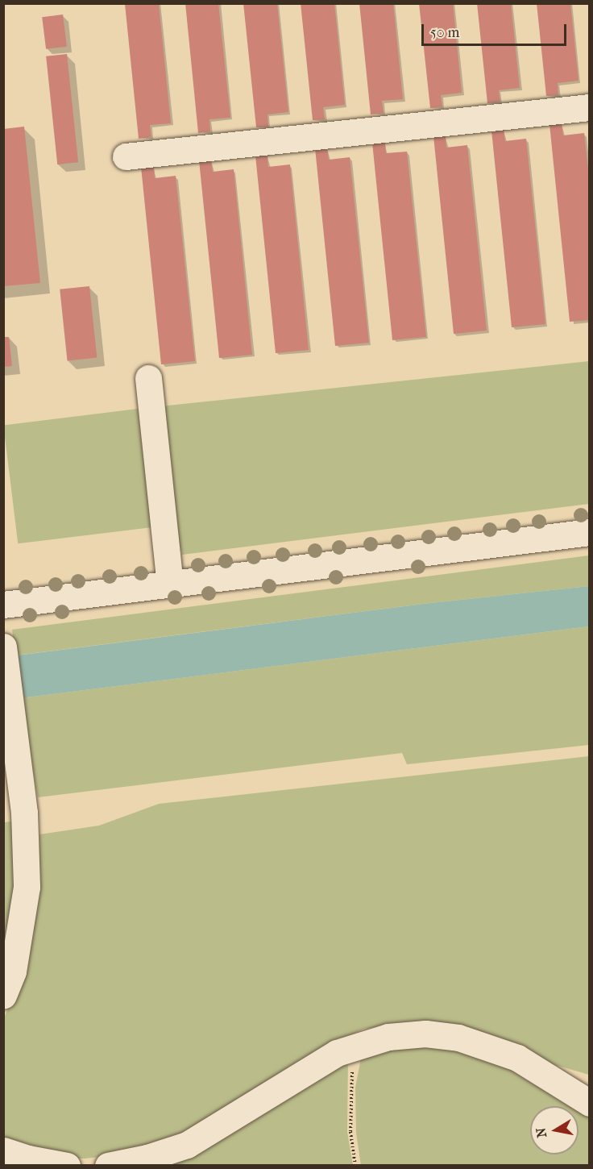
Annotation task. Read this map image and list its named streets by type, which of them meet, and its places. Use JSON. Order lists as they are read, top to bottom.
{
  "scale_bar": "50 m",
  "north": "left"
}
